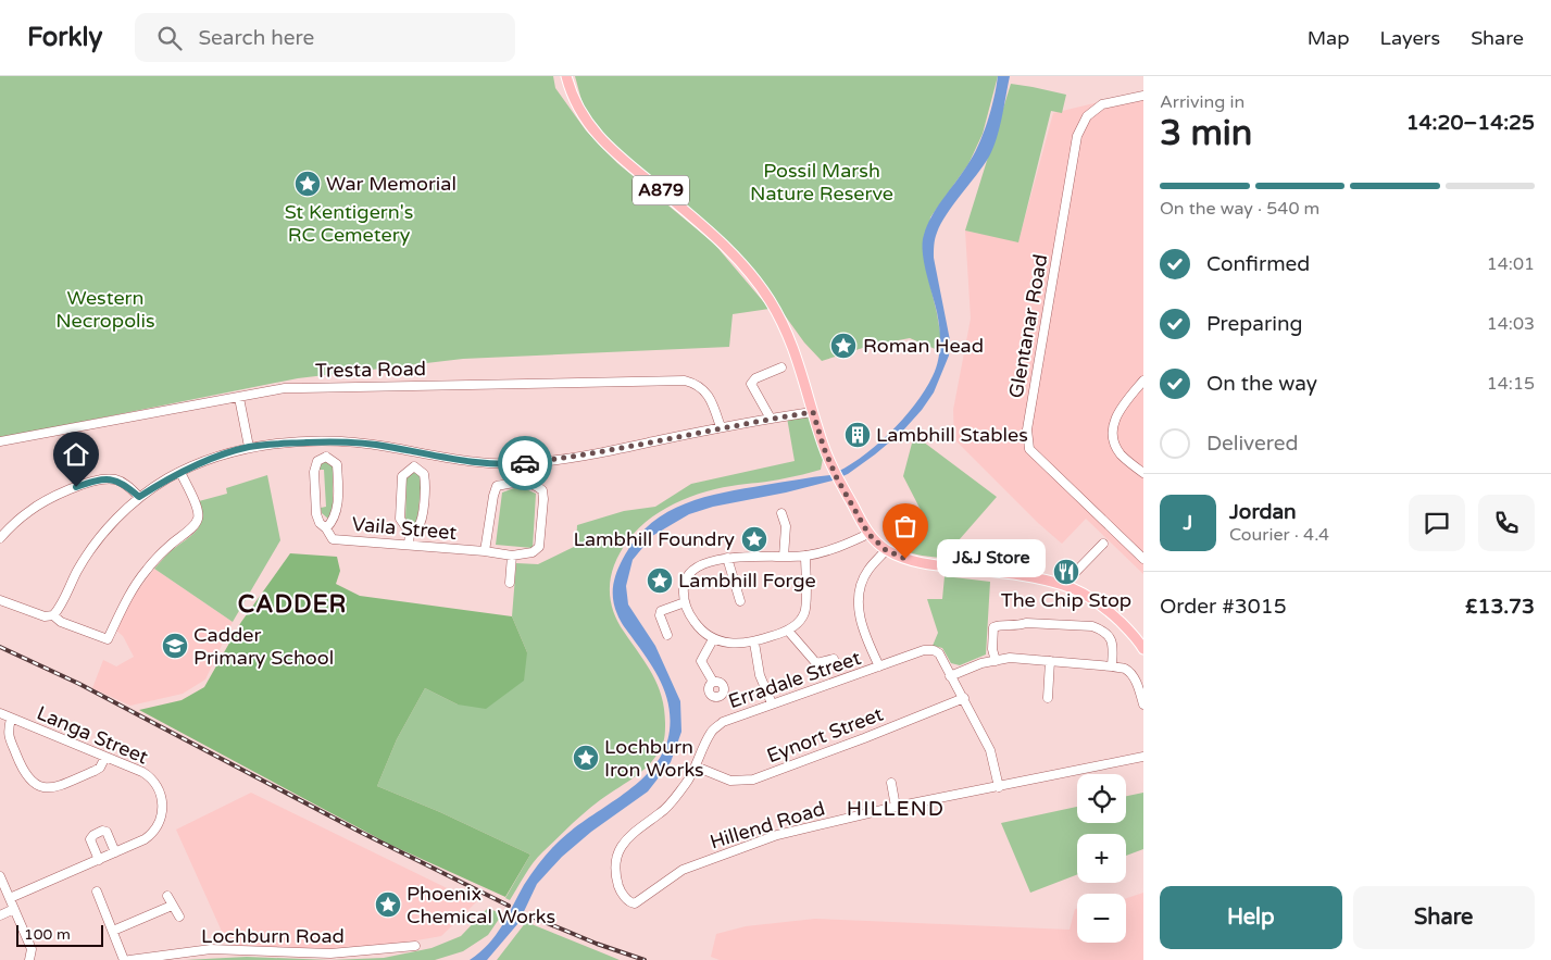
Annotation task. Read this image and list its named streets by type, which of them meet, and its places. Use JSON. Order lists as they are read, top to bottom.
{
  "streets": {
    "main road": ["A879"],
    "street": [
      "Glentanar Road",
      "Tresta Road",
      "Vaila Street",
      "Erradale Street",
      "Langa Street",
      "Eynort Street",
      "Hillend Road",
      "Lochburn Road"
    ]
  },
  "crossings": [
    ["Erradale Street", "Eynort Street"],
    ["Erradale Street", "Hillend Road"]
  ],
  "districts": ["CADDER", "HILLEND"],
  "parks": ["Possil Marsh Nature Reserve", "St Kentigern's RC Cemetery", "Western Necropolis"],
  "places": {
    "place": [
      "War Memorial",
      "Roman Head",
      "Lambhill Foundry",
      "Lambhill Forge",
      "Lochburn Iron Works",
      "Phoenix Chemical Works"
    ],
    "building": ["Lambhill Stables"],
    "other": ["J&J Store"],
    "restaurant": ["The Chip Stop"],
    "school or university": ["Cadder Primary School"]
  },
  "scale_bar": "100 m",
  "page": {
    "header": "Forkly",
    "search": "Search here",
    "nav": ["Map", "Layers", "Share"],
    "heading": ["3 min", "Arriving in", "14:20–14:25"],
    "panel": [
      "Jordan",
      "Courier · 4.4",
      "Order #3015",
      "£13.73"
    ],
    "bar": "On the way · 540 m",
    "list": [
      ["Confirmed", "14:01"],
      ["Preparing", "14:03"],
      ["On the way", "14:15"],
      "Delivered"
    ],
    "round": "J",
    "bubble": "J&J Store",
    "map_buttons": ["+", "−"],
    "buttons": ["Help", "Share"],
    "scale": "100 m"
  }
}
